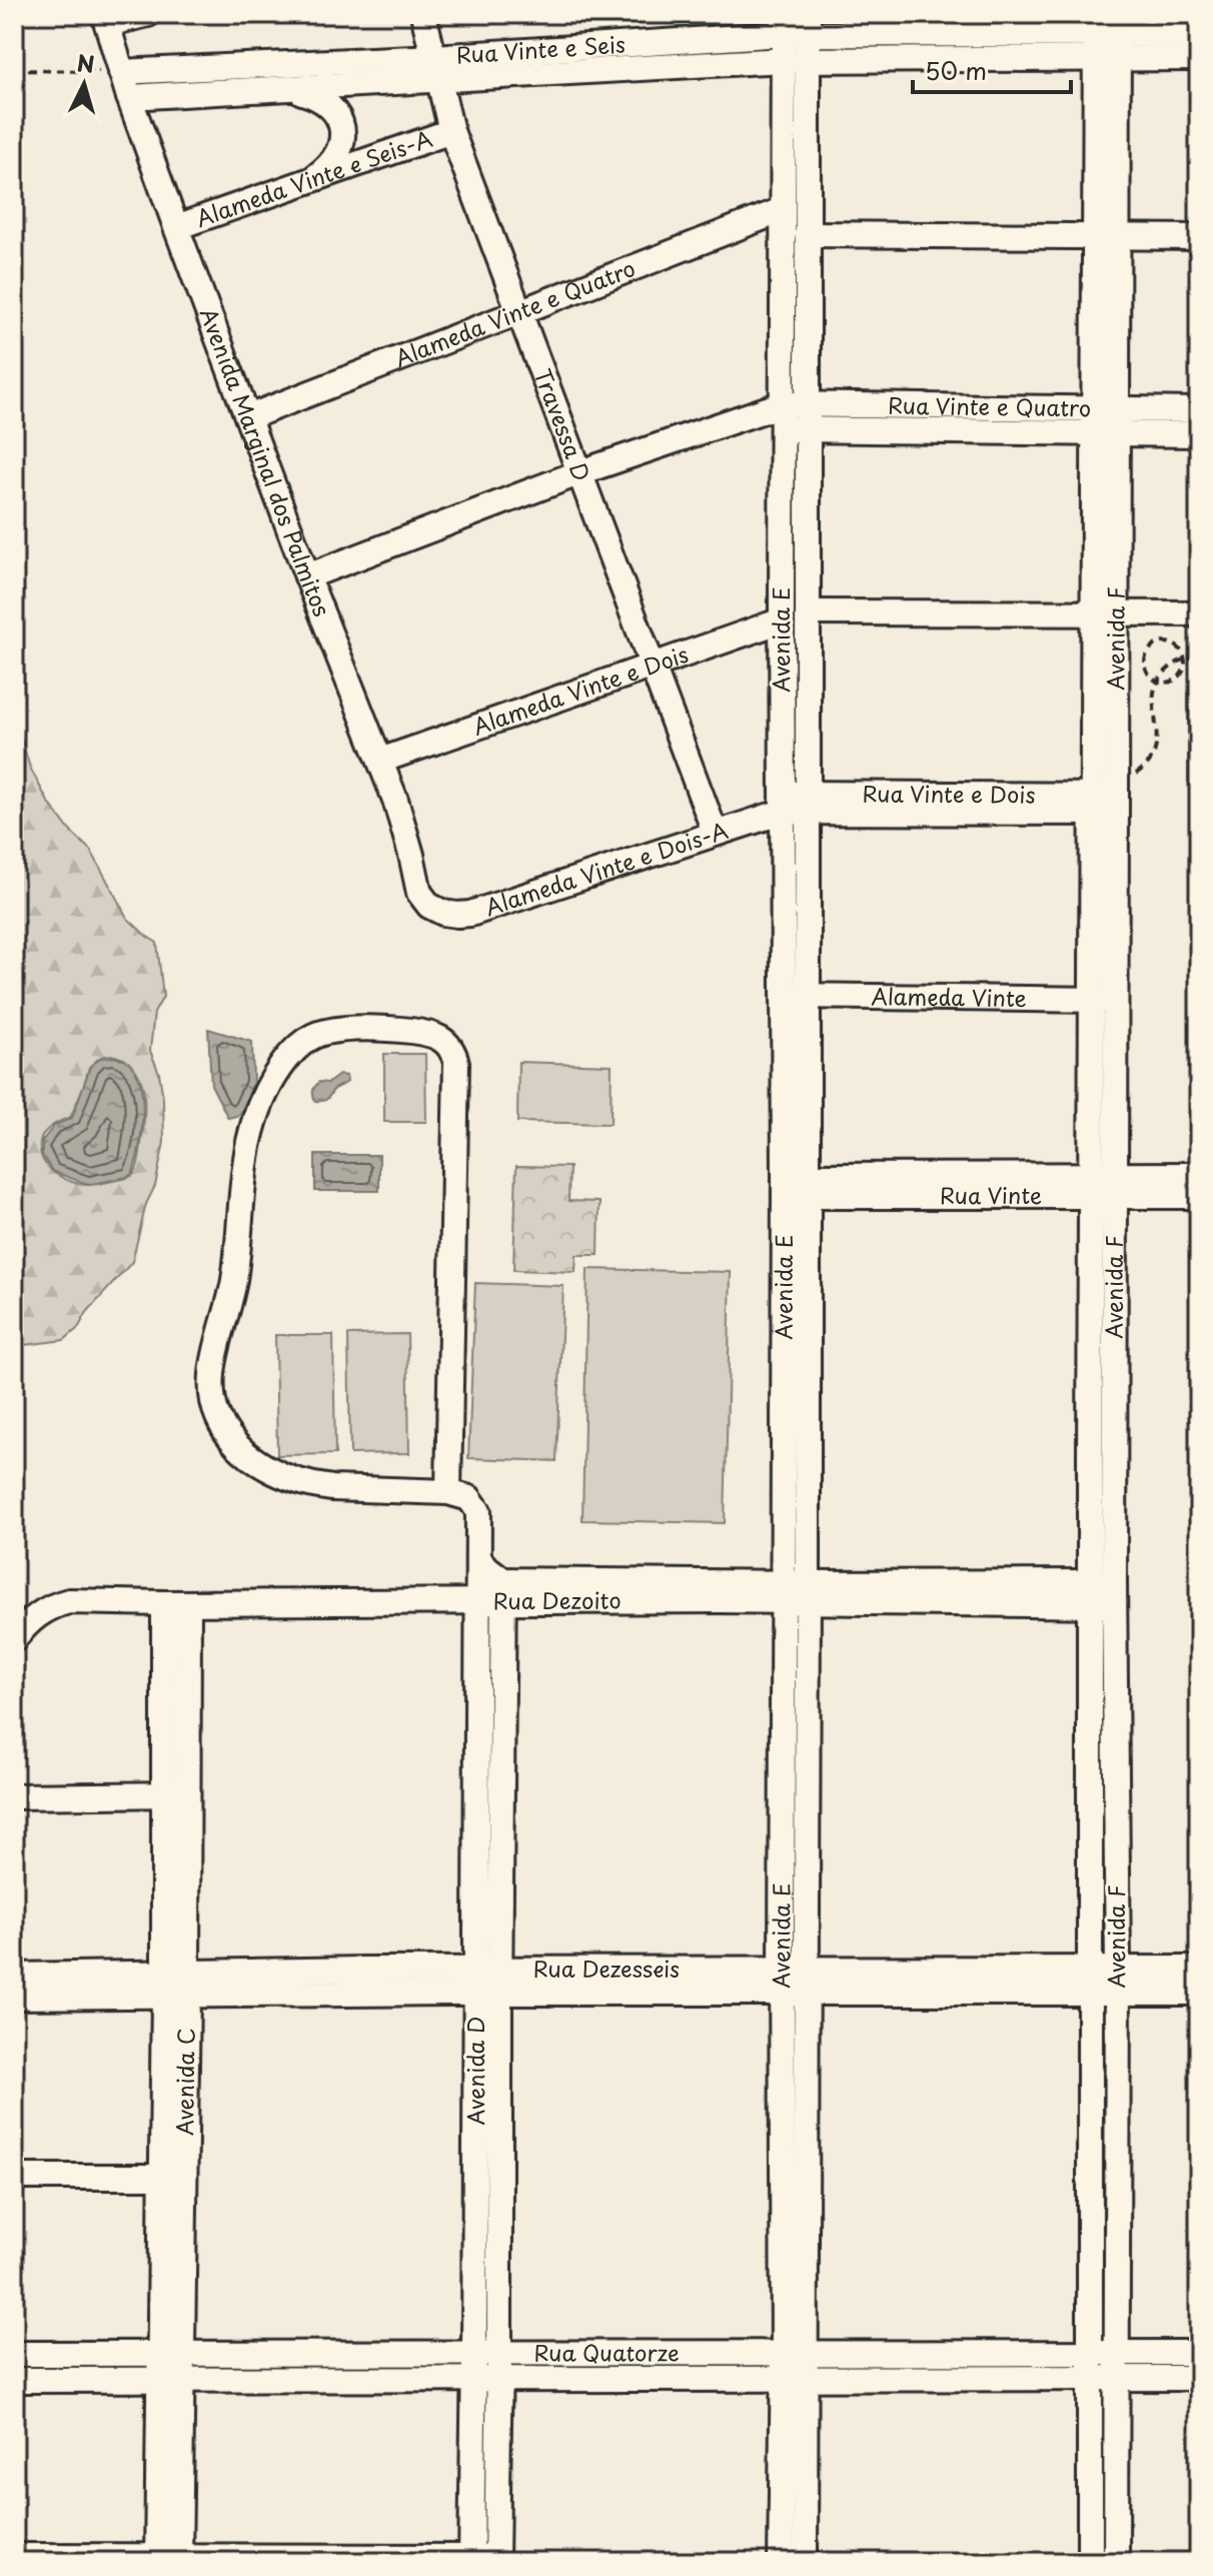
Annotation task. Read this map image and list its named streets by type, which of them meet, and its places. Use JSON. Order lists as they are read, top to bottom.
{
  "streets": {
    "street": [
      "Rua Vinte e Seis",
      "Alameda Vinte e Seis-A",
      "Alameda Vinte e Quatro",
      "Rua Vinte e Quatro",
      "Travessa D",
      "Avenida Marginal dos Palmitos",
      "Avenida E",
      "Avenida F",
      "Alameda Vinte e Dois",
      "Rua Vinte e Dois",
      "Alameda Vinte e Dois-A",
      "Alameda Vinte",
      "Rua Vinte",
      "Rua Dezoito",
      "Rua Dezesseis",
      "Avenida D",
      "Avenida C",
      "Rua Quatorze"
    ]
  },
  "crossings": [
    ["Rua Vinte e Seis", "Travessa D"],
    ["Rua Vinte e Seis", "Avenida Marginal dos Palmitos"],
    ["Rua Vinte e Seis", "Avenida E"],
    ["Rua Vinte e Seis", "Avenida F"],
    ["Alameda Vinte e Seis-A", "Travessa D"],
    ["Alameda Vinte e Seis-A", "Avenida Marginal dos Palmitos"],
    ["Alameda Vinte e Quatro", "Travessa D"],
    ["Alameda Vinte e Quatro", "Avenida Marginal dos Palmitos"],
    ["Alameda Vinte e Quatro", "Avenida E"],
    ["Rua Vinte e Quatro", "Avenida E"],
    ["Rua Vinte e Quatro", "Avenida F"],
    ["Travessa D", "Alameda Vinte e Dois"],
    ["Travessa D", "Alameda Vinte e Dois-A"],
    ["Avenida Marginal dos Palmitos", "Alameda Vinte e Dois"],
    ["Avenida Marginal dos Palmitos", "Alameda Vinte e Dois-A"],
    ["Avenida E", "Alameda Vinte e Dois"],
    ["Avenida E", "Rua Vinte e Dois"],
    ["Avenida E", "Alameda Vinte e Dois-A"],
    ["Avenida E", "Alameda Vinte"],
    ["Avenida E", "Rua Vinte"],
    ["Avenida E", "Rua Dezoito"],
    ["Avenida E", "Rua Dezesseis"],
    ["Avenida E", "Rua Quatorze"],
    ["Avenida F", "Rua Vinte e Dois"],
    ["Avenida F", "Alameda Vinte"],
    ["Avenida F", "Rua Vinte"],
    ["Avenida F", "Rua Dezoito"],
    ["Avenida F", "Rua Dezesseis"],
    ["Avenida F", "Rua Quatorze"],
    ["Rua Vinte e Dois", "Alameda Vinte e Dois-A"],
    ["Rua Dezoito", "Avenida D"],
    ["Rua Dezoito", "Avenida C"],
    ["Rua Dezesseis", "Avenida D"],
    ["Rua Dezesseis", "Avenida C"],
    ["Avenida D", "Rua Quatorze"],
    ["Avenida C", "Rua Quatorze"]
  ],
  "scale_bar": "50 m",
  "north": "top"
}
